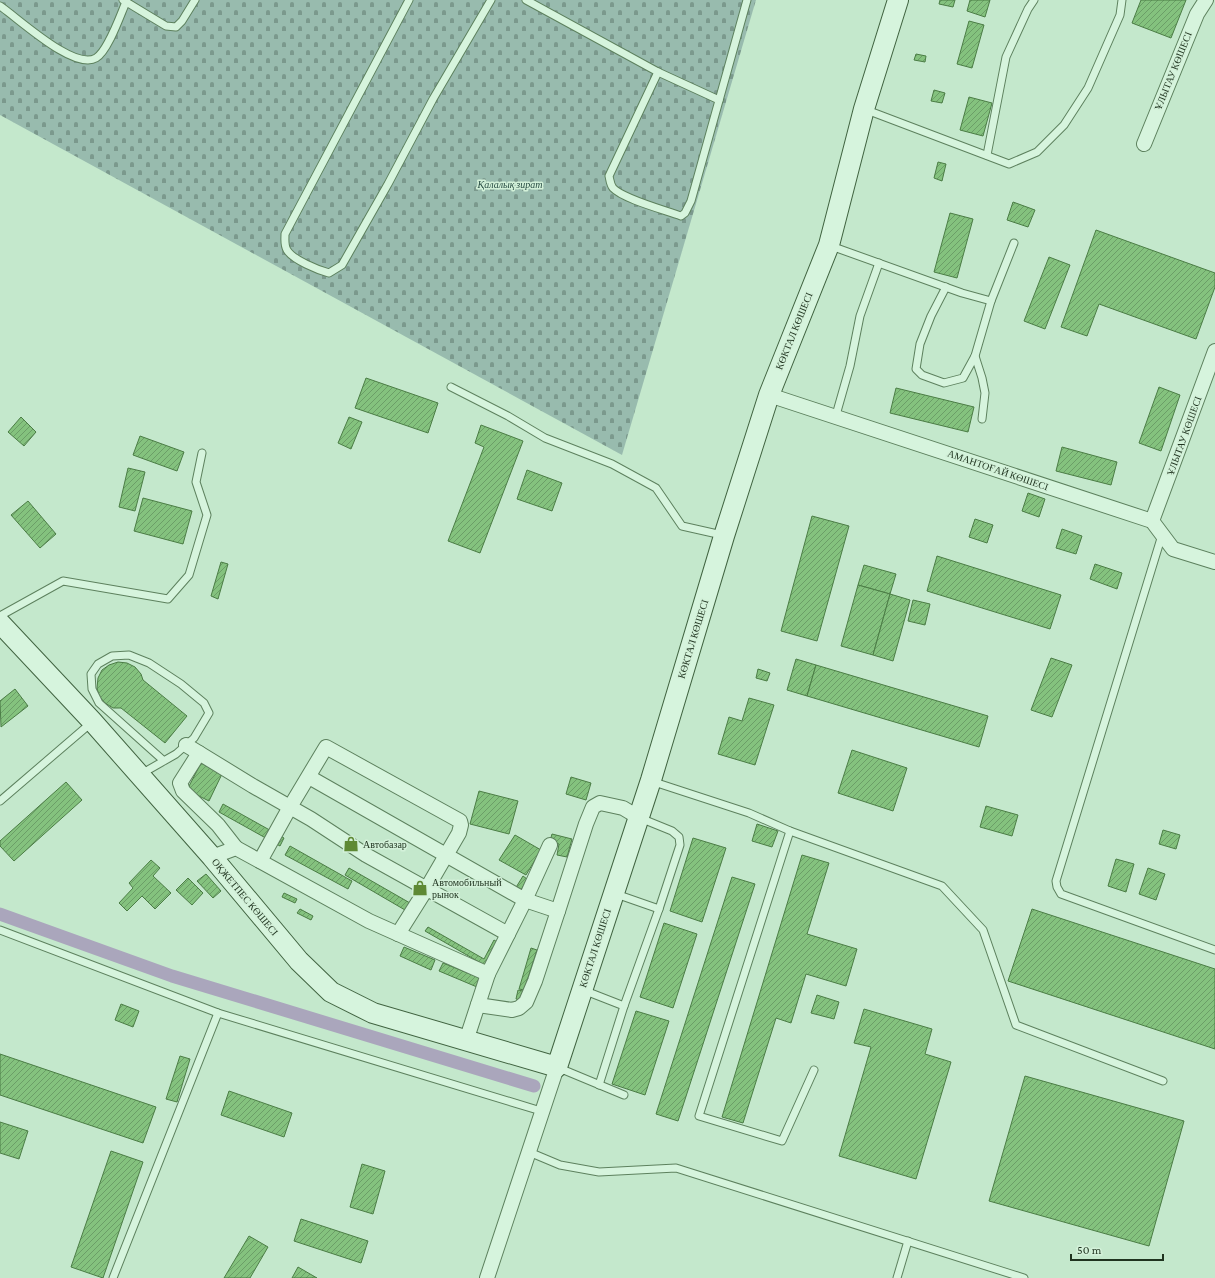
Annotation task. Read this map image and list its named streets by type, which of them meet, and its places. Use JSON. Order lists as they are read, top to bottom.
{
  "streets": {
    "street": [
      "ҰЛЫТАУ КӨШЕСІ",
      "КӨКТАЛ КӨШЕСІ",
      "АМАНТОҒАЙ КӨШЕСІ",
      "ОҚЖЕТПЕС КӨШЕСІ"
    ]
  },
  "crossings": [
    ["ҰЛЫТАУ КӨШЕСІ", "АМАНТОҒАЙ КӨШЕСІ"],
    ["КӨКТАЛ КӨШЕСІ", "АМАНТОҒАЙ КӨШЕСІ"],
    ["КӨКТАЛ КӨШЕСІ", "ОҚЖЕТПЕС КӨШЕСІ"]
  ],
  "parks": ["Қалалық зират"],
  "places": {
    "shop": ["Автобазар", "Автомобильный рынок"]
  },
  "scale_bar": "50 m"
}
